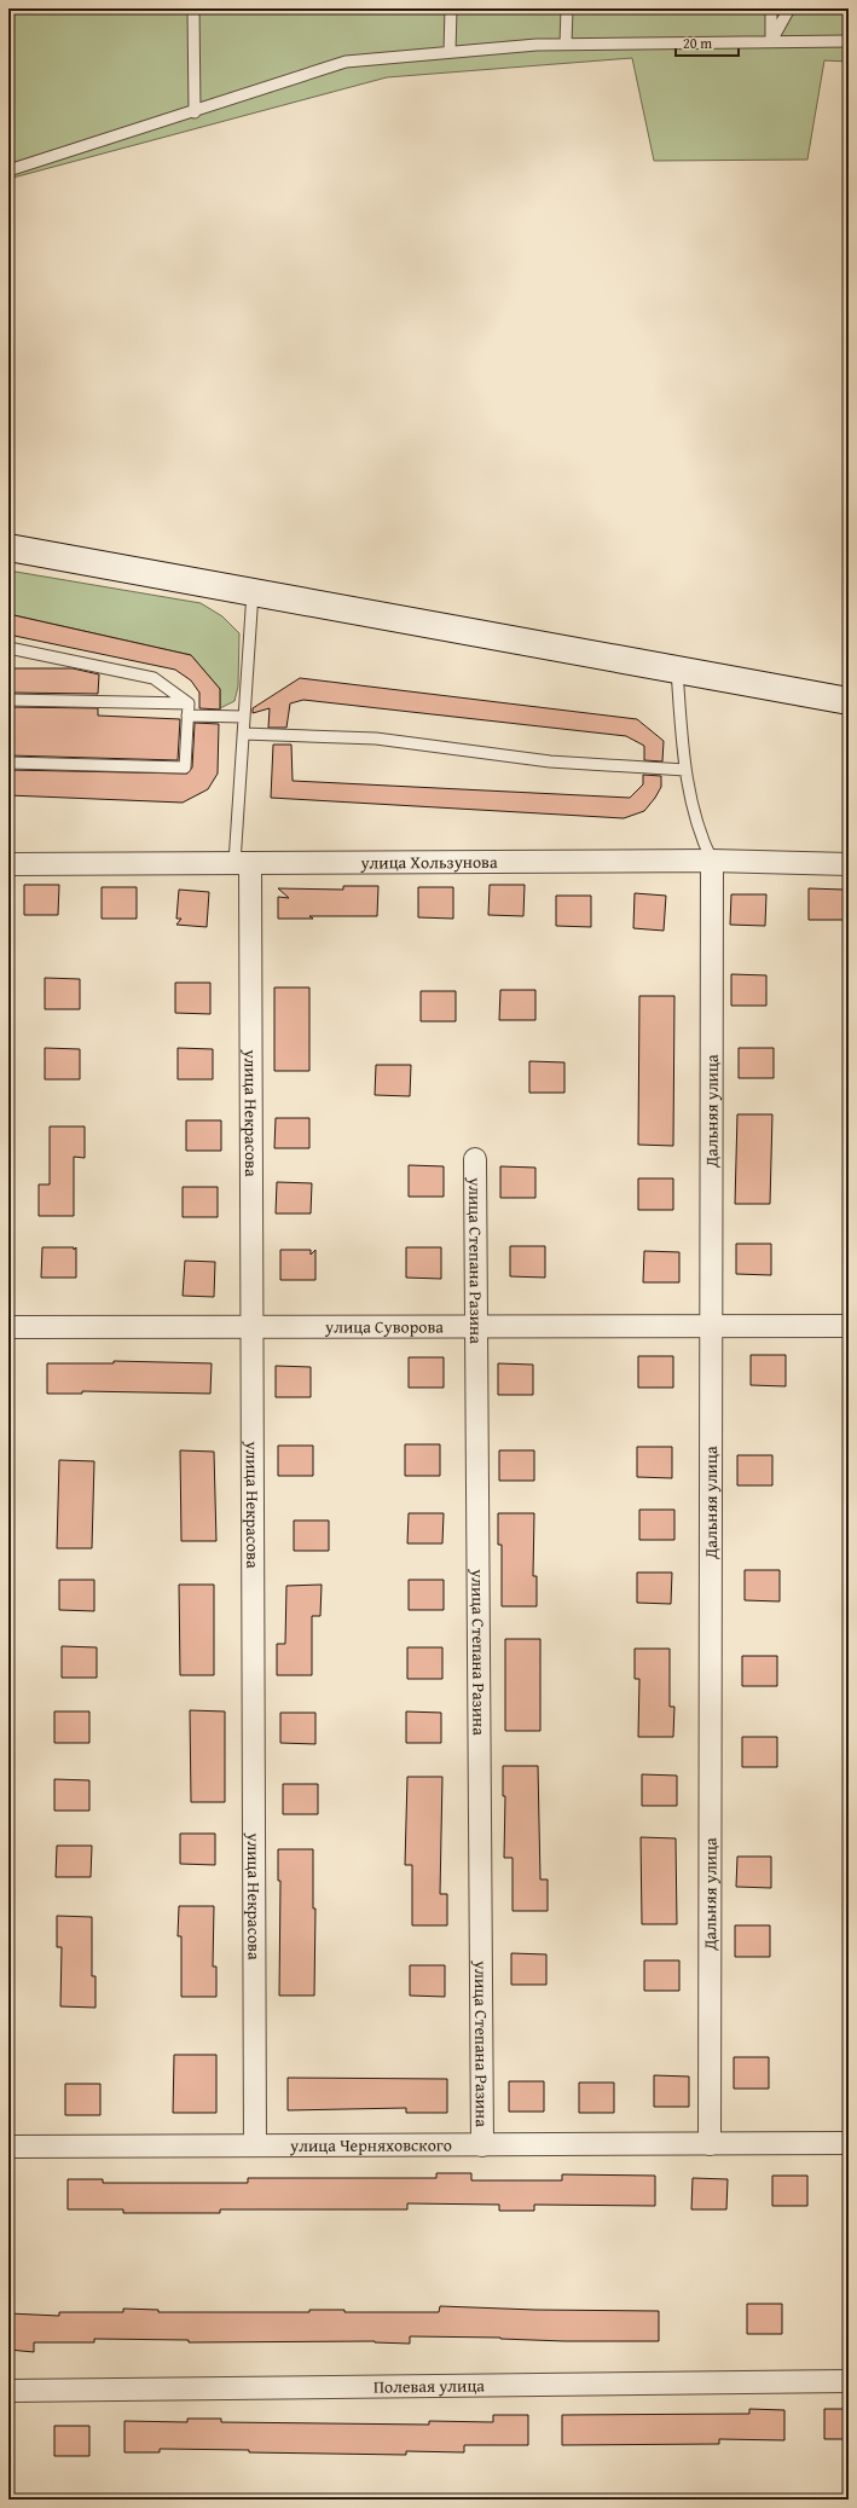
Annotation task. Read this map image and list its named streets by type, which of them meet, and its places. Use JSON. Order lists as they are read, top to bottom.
{
  "streets": {
    "street": [
      "улица Хользунова",
      "Дальняя улица",
      "улица Некрасова",
      "улица Степана Разина",
      "улица Суворова",
      "улица Черняховского",
      "Полевая улица"
    ]
  },
  "crossings": [
    ["улица Хользунова", "Дальняя улица"],
    ["улица Хользунова", "улица Некрасова"],
    ["Дальняя улица", "улица Суворова"],
    ["Дальняя улица", "улица Черняховского"],
    ["улица Некрасова", "улица Суворова"],
    ["улица Некрасова", "улица Черняховского"],
    ["улица Степана Разина", "улица Суворова"],
    ["улица Степана Разина", "улица Черняховского"]
  ],
  "scale_bar": "20 m"
}
